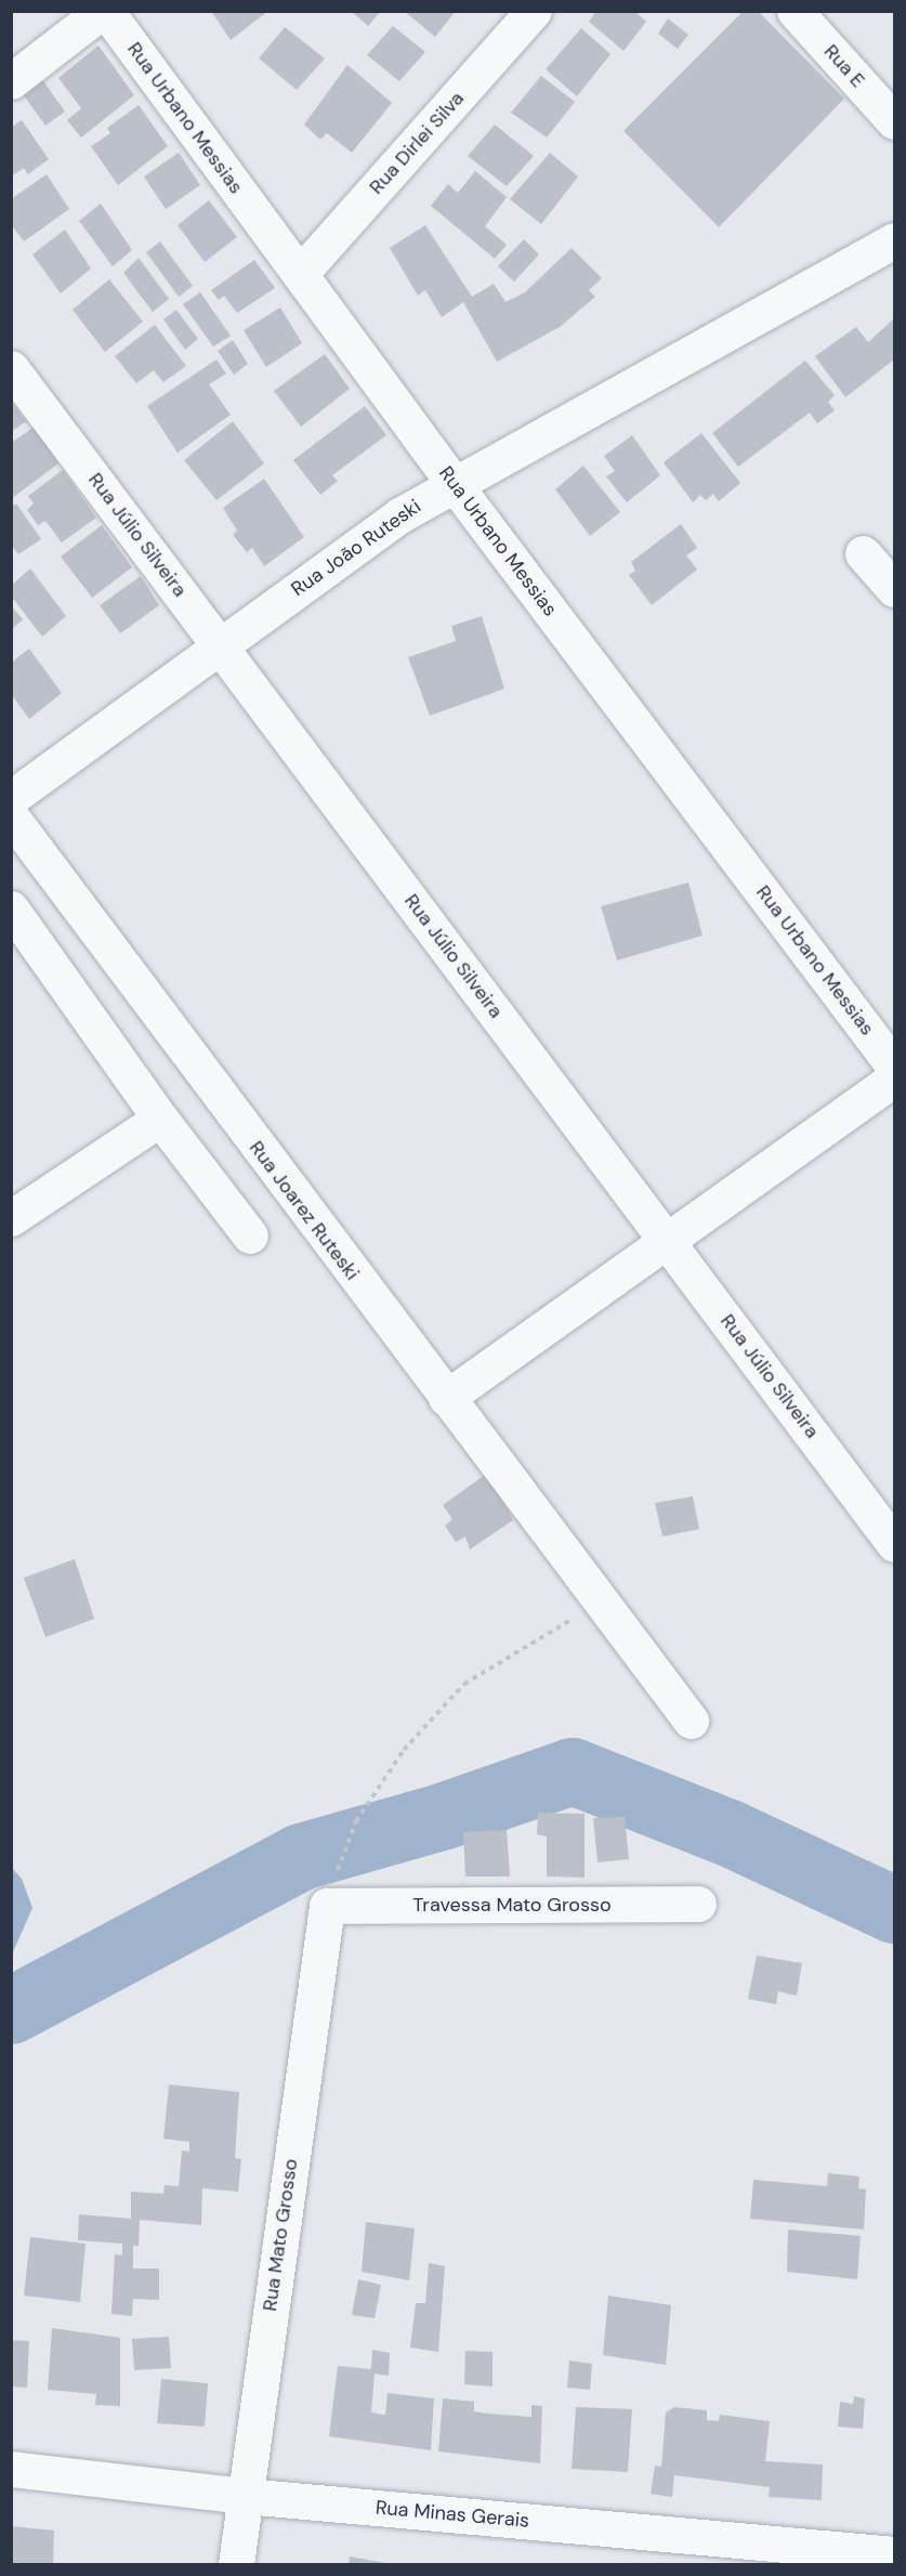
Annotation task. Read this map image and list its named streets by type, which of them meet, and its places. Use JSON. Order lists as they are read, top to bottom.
{
  "streets": {
    "street": [
      "Rua E",
      "Rua Urbano Messias",
      "Rua Dirlei Silva",
      "Rua Júlio Silveira",
      "Rua João Ruteski",
      "Rua Joarez Ruteski",
      "Travessa Mato Grosso",
      "Rua Mato Grosso",
      "Rua Minas Gerais"
    ]
  },
  "crossings": [
    ["Rua Urbano Messias", "Rua Dirlei Silva"],
    ["Rua Urbano Messias", "Rua João Ruteski"],
    ["Rua Júlio Silveira", "Rua João Ruteski"],
    ["Travessa Mato Grosso", "Rua Mato Grosso"],
    ["Rua Mato Grosso", "Rua Minas Gerais"]
  ]
}
